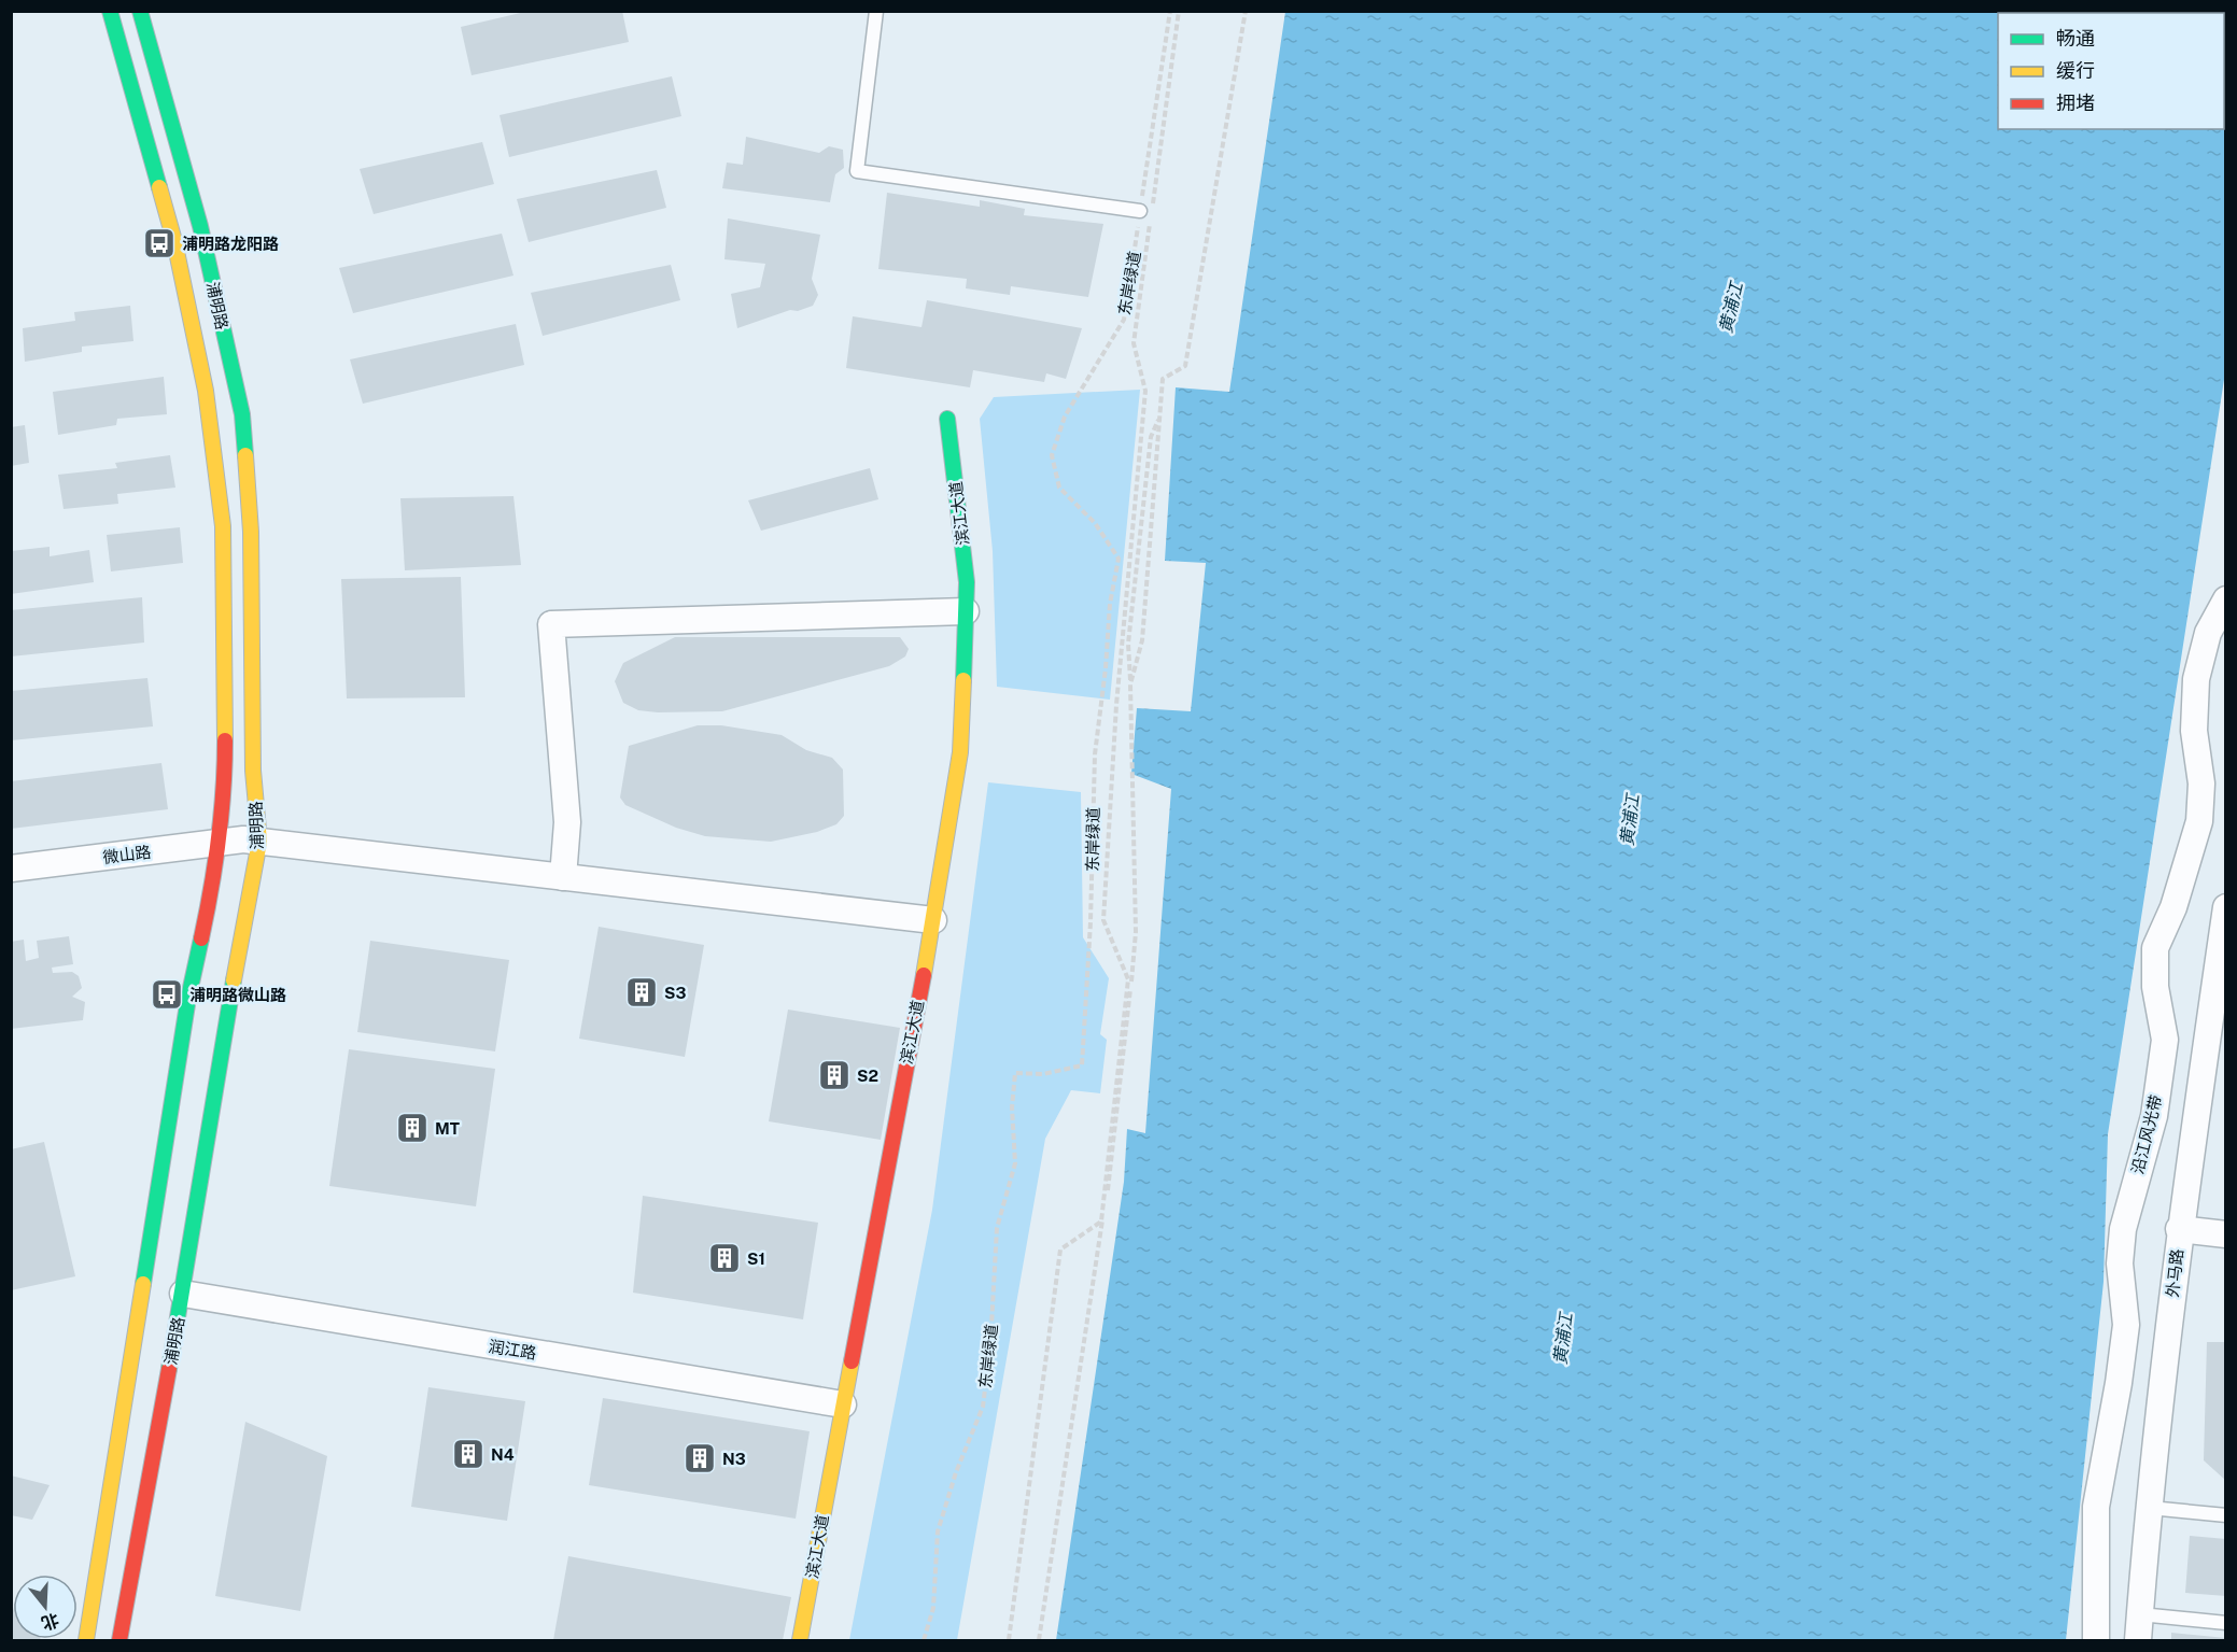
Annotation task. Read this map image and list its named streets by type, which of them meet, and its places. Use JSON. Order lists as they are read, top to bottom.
{
  "streets": {
    "main road": ["浦明路", "滨江大道"],
    "street": [
      "微山路",
      "沿江风光带",
      "外马路",
      "润江路"
    ],
    "path": ["东岸绿道"]
  },
  "crossings": [
    ["浦明路", "微山路"],
    ["浦明路", "润江路"],
    ["滨江大道", "微山路"],
    ["滨江大道", "润江路"]
  ],
  "water": ["黄浦江"],
  "places": {
    "bus stop": ["浦明路龙阳路", "浦明路微山路"],
    "building": [
      "S3",
      "S2",
      "MT",
      "S1",
      "N4",
      "N3"
    ]
  },
  "legend": ["畅通", "缓行", "拥堵"],
  "north": "bottom"
}
